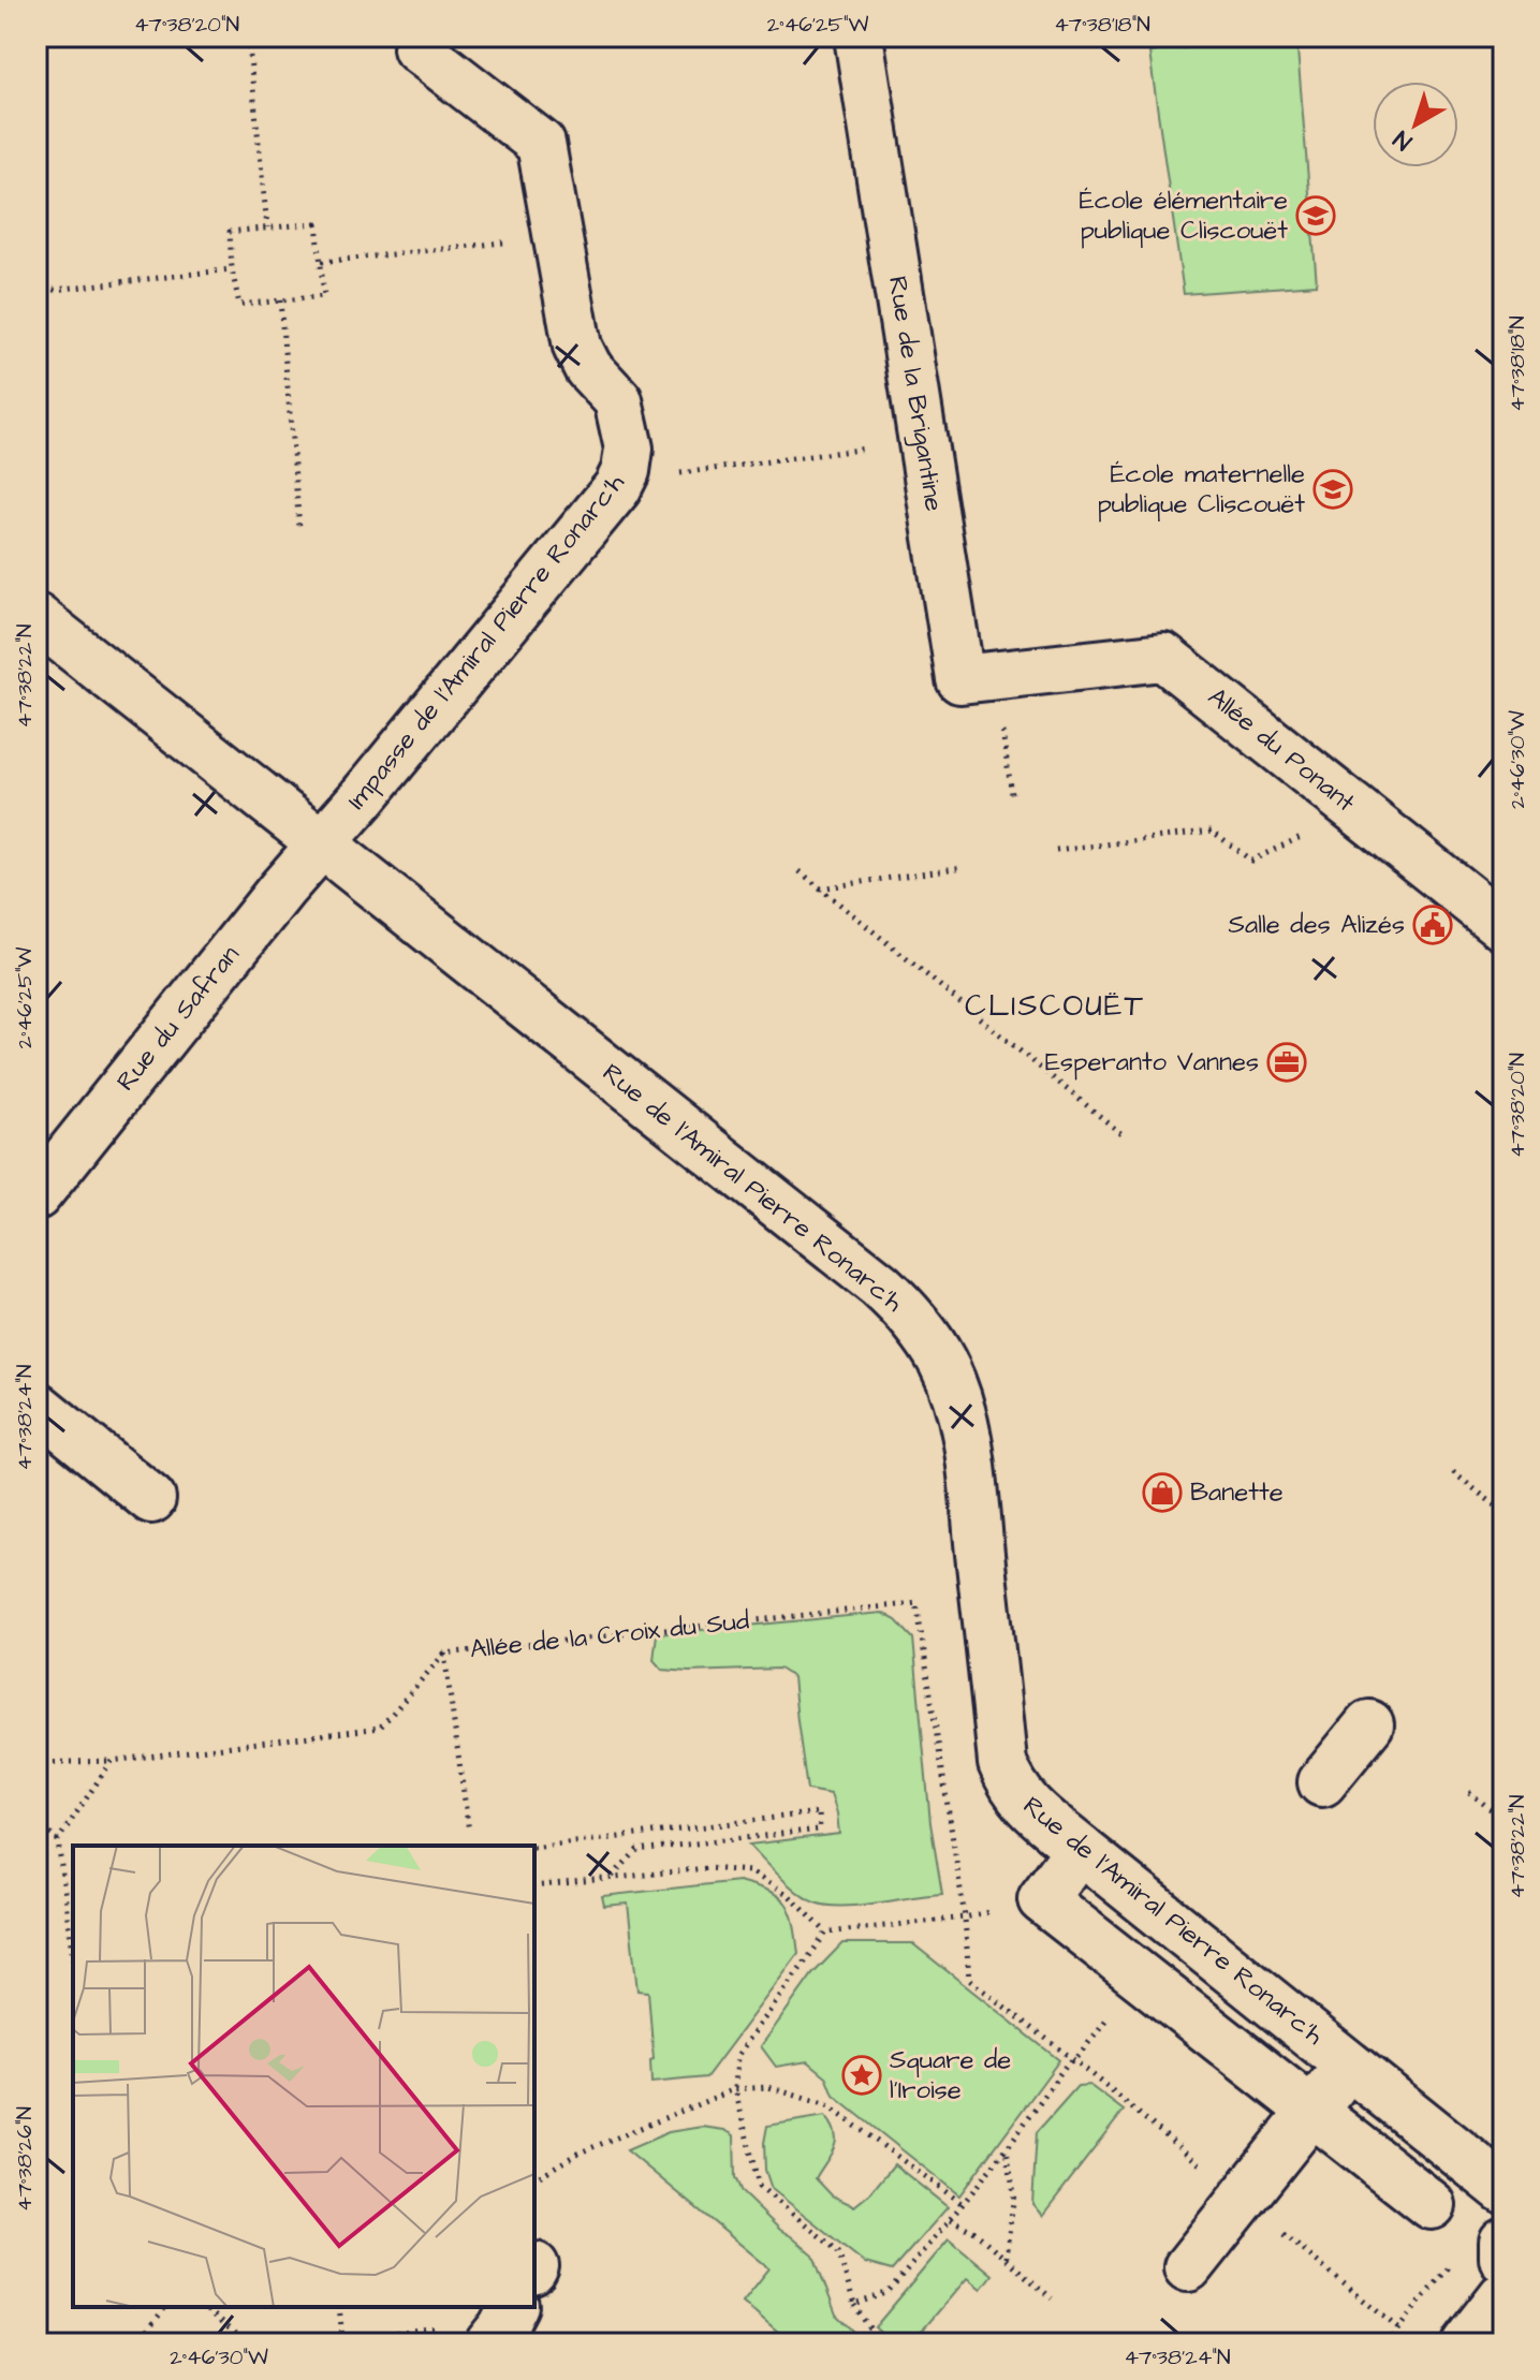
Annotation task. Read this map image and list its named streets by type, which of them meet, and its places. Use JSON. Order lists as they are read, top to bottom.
{
  "streets": {
    "street": [
      "Rue de la Brigantine",
      "Impasse de l'Amiral Pierre Ronarc'h",
      "Allée du Ponant",
      "Rue du Safran",
      "Rue de l'Amiral Pierre Ronarc'h"
    ],
    "path": ["Allée de la Croix du Sud"]
  },
  "crossings": [
    ["Rue de la Brigantine", "Allée du Ponant"],
    ["Impasse de l'Amiral Pierre Ronarc'h", "Rue du Safran"],
    ["Impasse de l'Amiral Pierre Ronarc'h", "Rue de l'Amiral Pierre Ronarc'h"],
    ["Rue du Safran", "Rue de l'Amiral Pierre Ronarc'h"]
  ],
  "districts": ["CLISCOUËT"],
  "places": {
    "school or university": ["École élémentaire publique Cliscouët", "École maternelle publique Cliscouët"],
    "public building": ["Salle des Alizés"],
    "office": ["Esperanto Vannes"],
    "shop": ["Banette"],
    "place": ["Square de l'Iroise"]
  },
  "north": "bottom left",
  "coordinates": [
    "47°38'20\"N",
    "2°46'25\"W",
    "47°38'18\"N",
    "47°38'22\"N",
    "2°46'30\"W",
    "47°38'24\"N",
    "47°38'26\"N"
  ]
}
